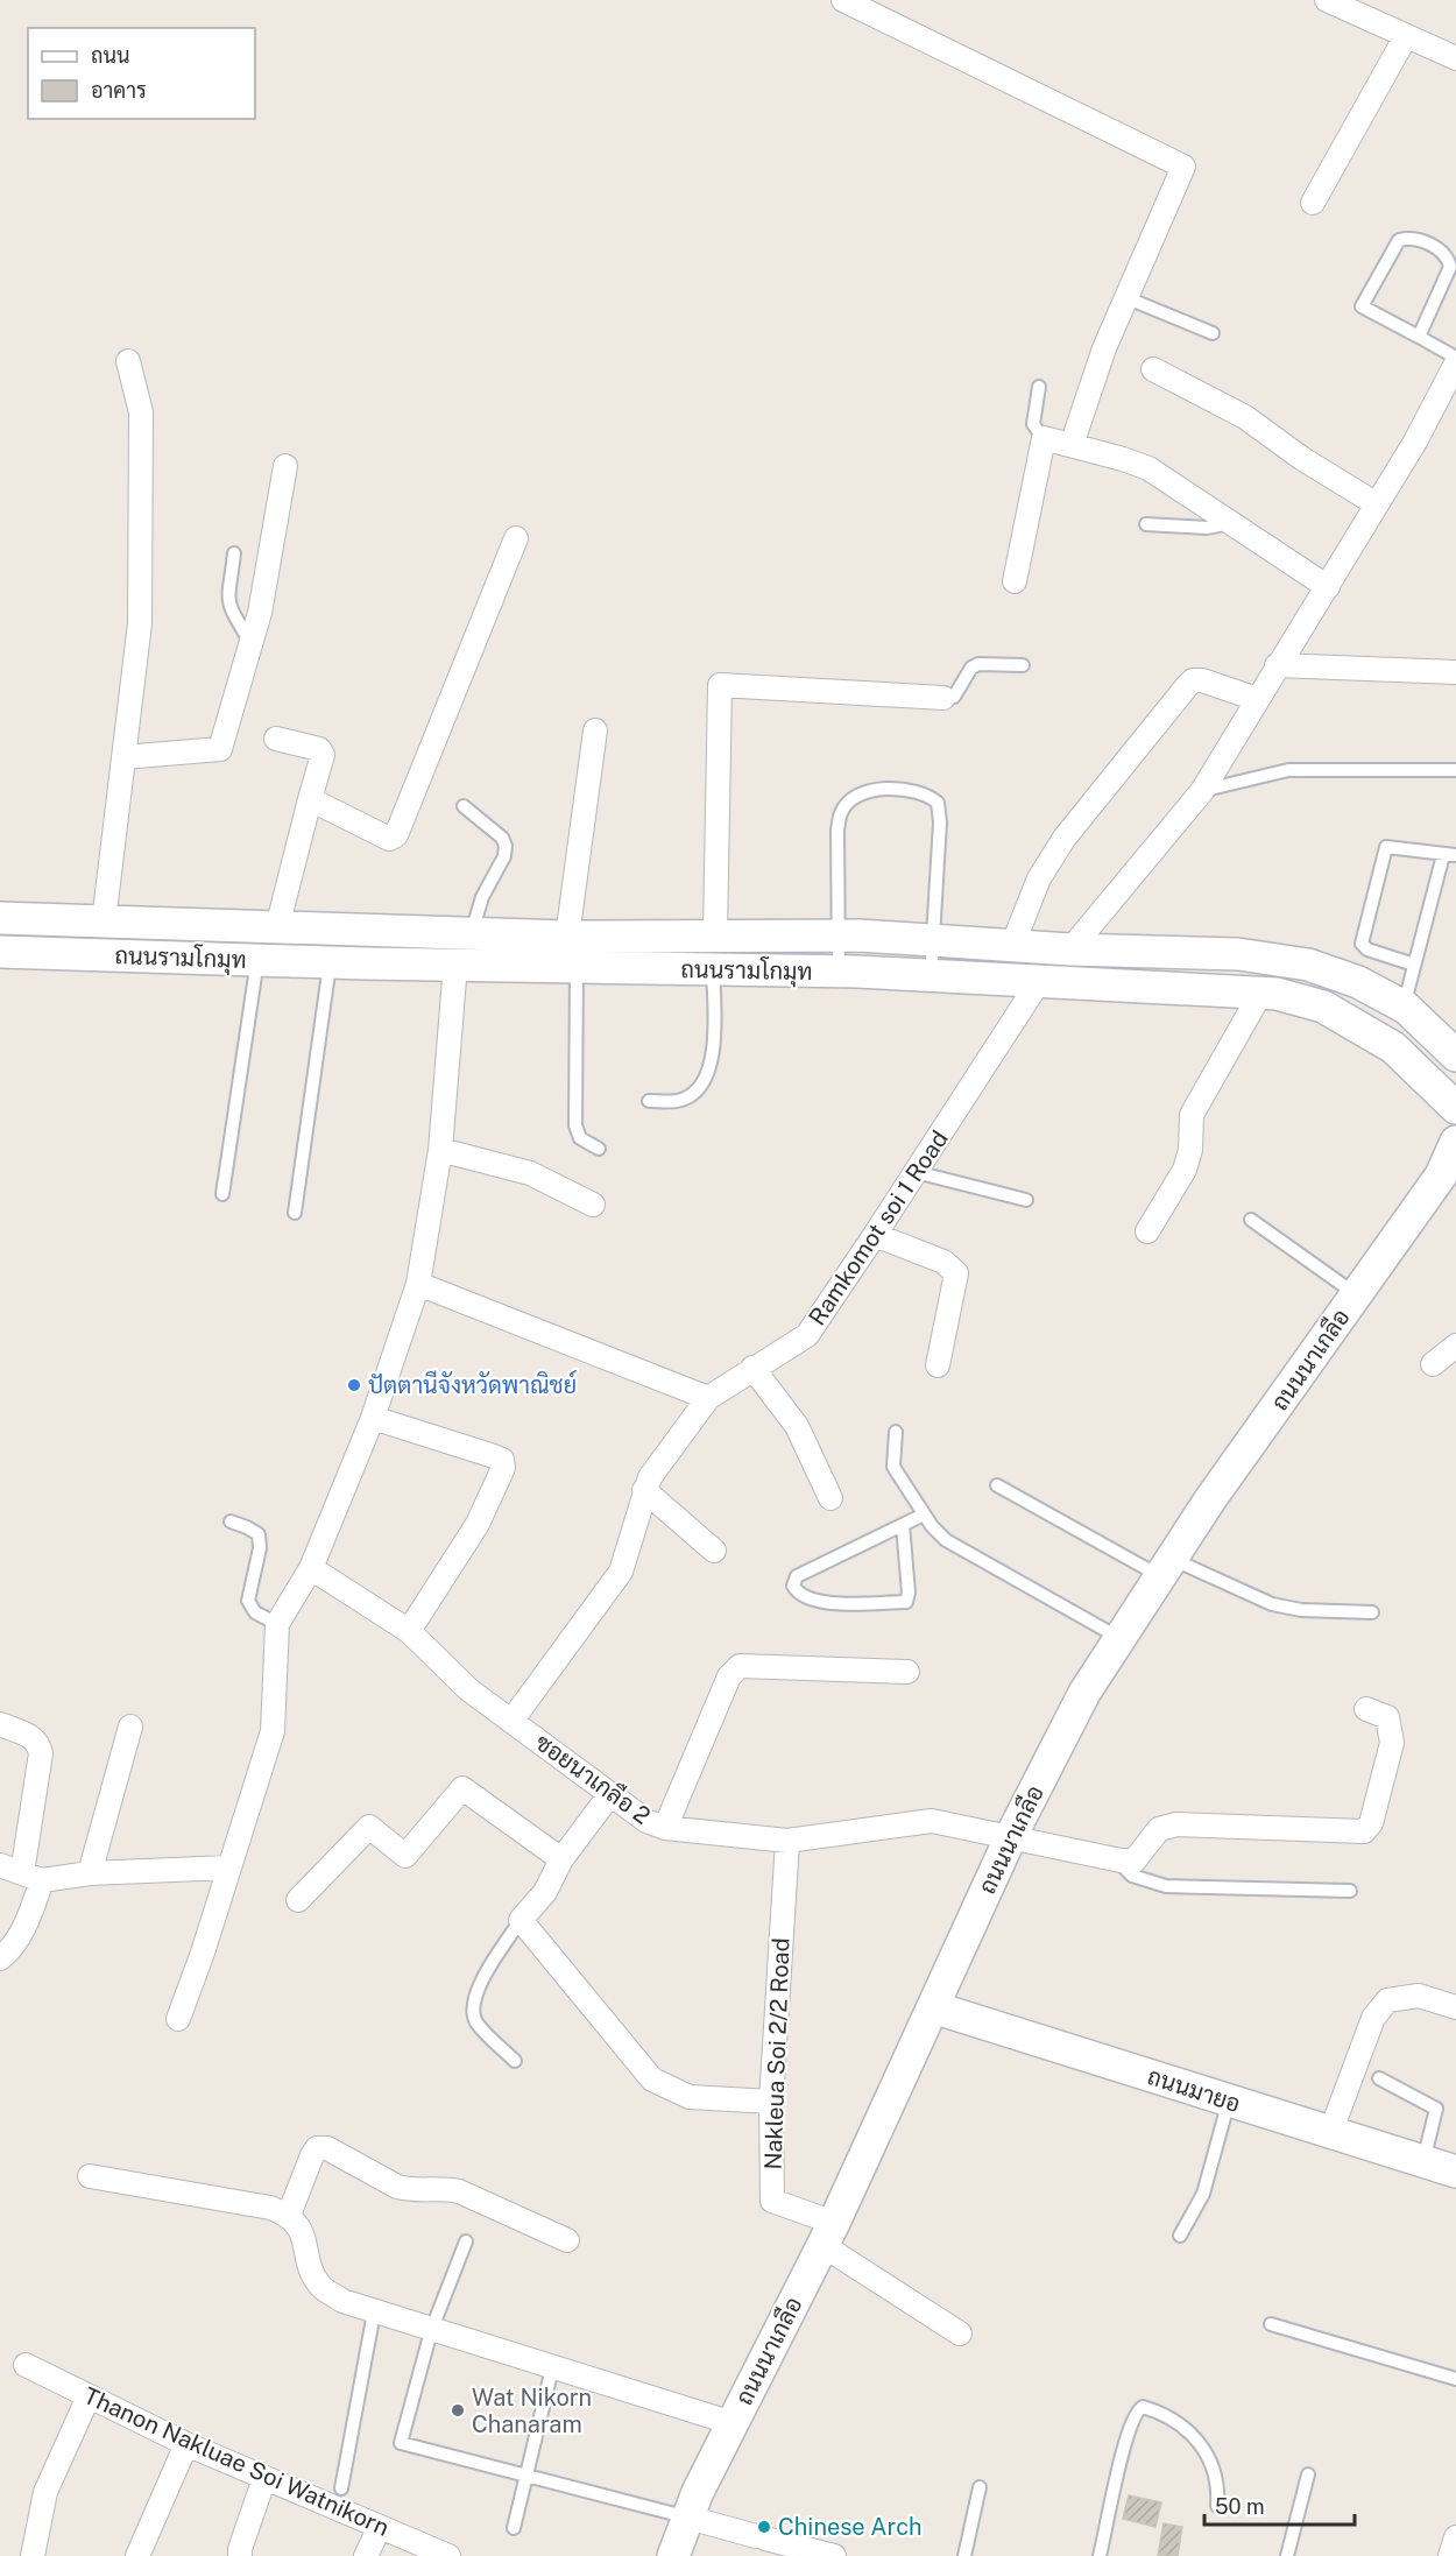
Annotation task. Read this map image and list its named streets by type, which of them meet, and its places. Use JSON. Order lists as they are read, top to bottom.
{
  "streets": {
    "main road": ["ถนนรามโกมุท", "ถนนนาเกลือ", "ถนนมายอ"],
    "street": [
      "Ramkomot soi 1 Road",
      "ซอยนาเกลือ 2",
      "Nakleua Soi 2/2 Road",
      "Thanon Nakluae Soi Watnikorn"
    ]
  },
  "crossings": [
    ["ถนนรามโกมุท", "Ramkomot soi 1 Road"],
    ["Ramkomot soi 1 Road", "ซอยนาเกลือ 2"],
    ["ถนนนาเกลือ", "ซอยนาเกลือ 2"],
    ["ถนนนาเกลือ", "Nakleua Soi 2/2 Road"],
    ["ถนนนาเกลือ", "ถนนมายอ"],
    ["ซอยนาเกลือ 2", "Nakleua Soi 2/2 Road"]
  ],
  "places": ["ปัตตานีจังหวัดพาณิชย์", "Wat Nikorn Chanaram", "Chinese Arch"],
  "legend": ["ถนน", "อาคาร"],
  "scale_bar": "50 m"
}
